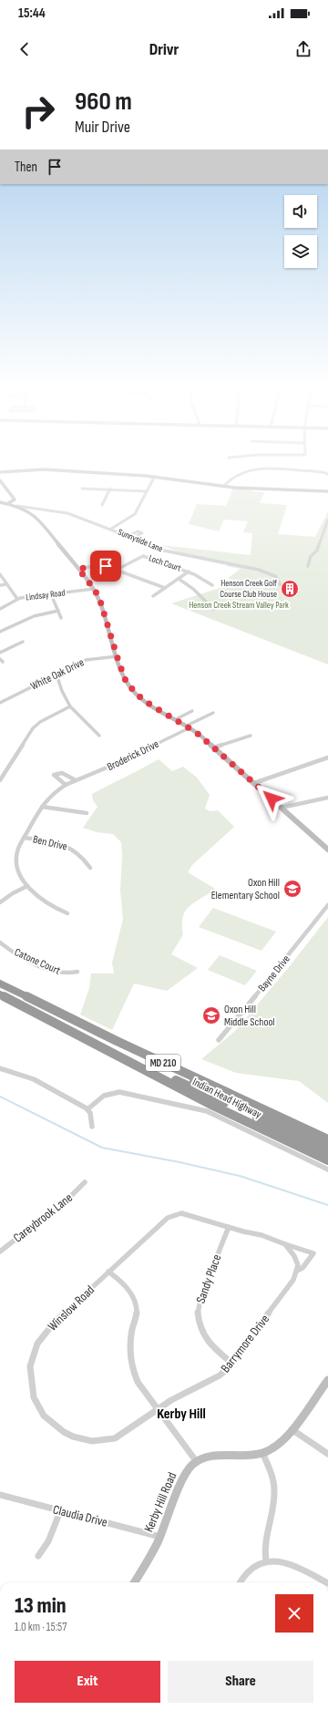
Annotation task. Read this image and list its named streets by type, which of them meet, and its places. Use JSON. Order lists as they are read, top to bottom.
{
  "streets": {
    "highway": ["MD 210", "Indian Head Highway"],
    "main road": ["Kerby Hill Road"],
    "street": [
      "Sunnyside Lane",
      "Loch Court",
      "Lindsay Road",
      "White Oak Drive",
      "Broderick Drive",
      "Ben Drive",
      "Catone Court",
      "Bayne Drive",
      "Careybrook Lane",
      "Sandy Place",
      "Winslow Road",
      "Barrymore Drive",
      "Claudia Drive"
    ]
  },
  "crossings": [
    ["Broderick Drive", "Ben Drive"],
    ["Sandy Place", "Winslow Road"],
    ["Sandy Place", "Barrymore Drive"],
    ["Winslow Road", "Barrymore Drive"],
    ["Kerby Hill Road", "Claudia Drive"]
  ],
  "districts": ["Kerby Hill"],
  "parks": ["Henson Creek Stream Valley Park"],
  "places": {
    "building": ["Henson Creek Golf Course Club House"],
    "school or university": ["Oxon Hill Elementary School", "Oxon Hill Middle School"]
  },
  "page": {
    "status": "15:44",
    "header": "Drivr",
    "turn": ["960 m", "Muir Drive"],
    "then": "Then",
    "heading": ["13 min", "1.0 km · 15:57"],
    "buttons": ["Exit", "Share"]
  }
}
